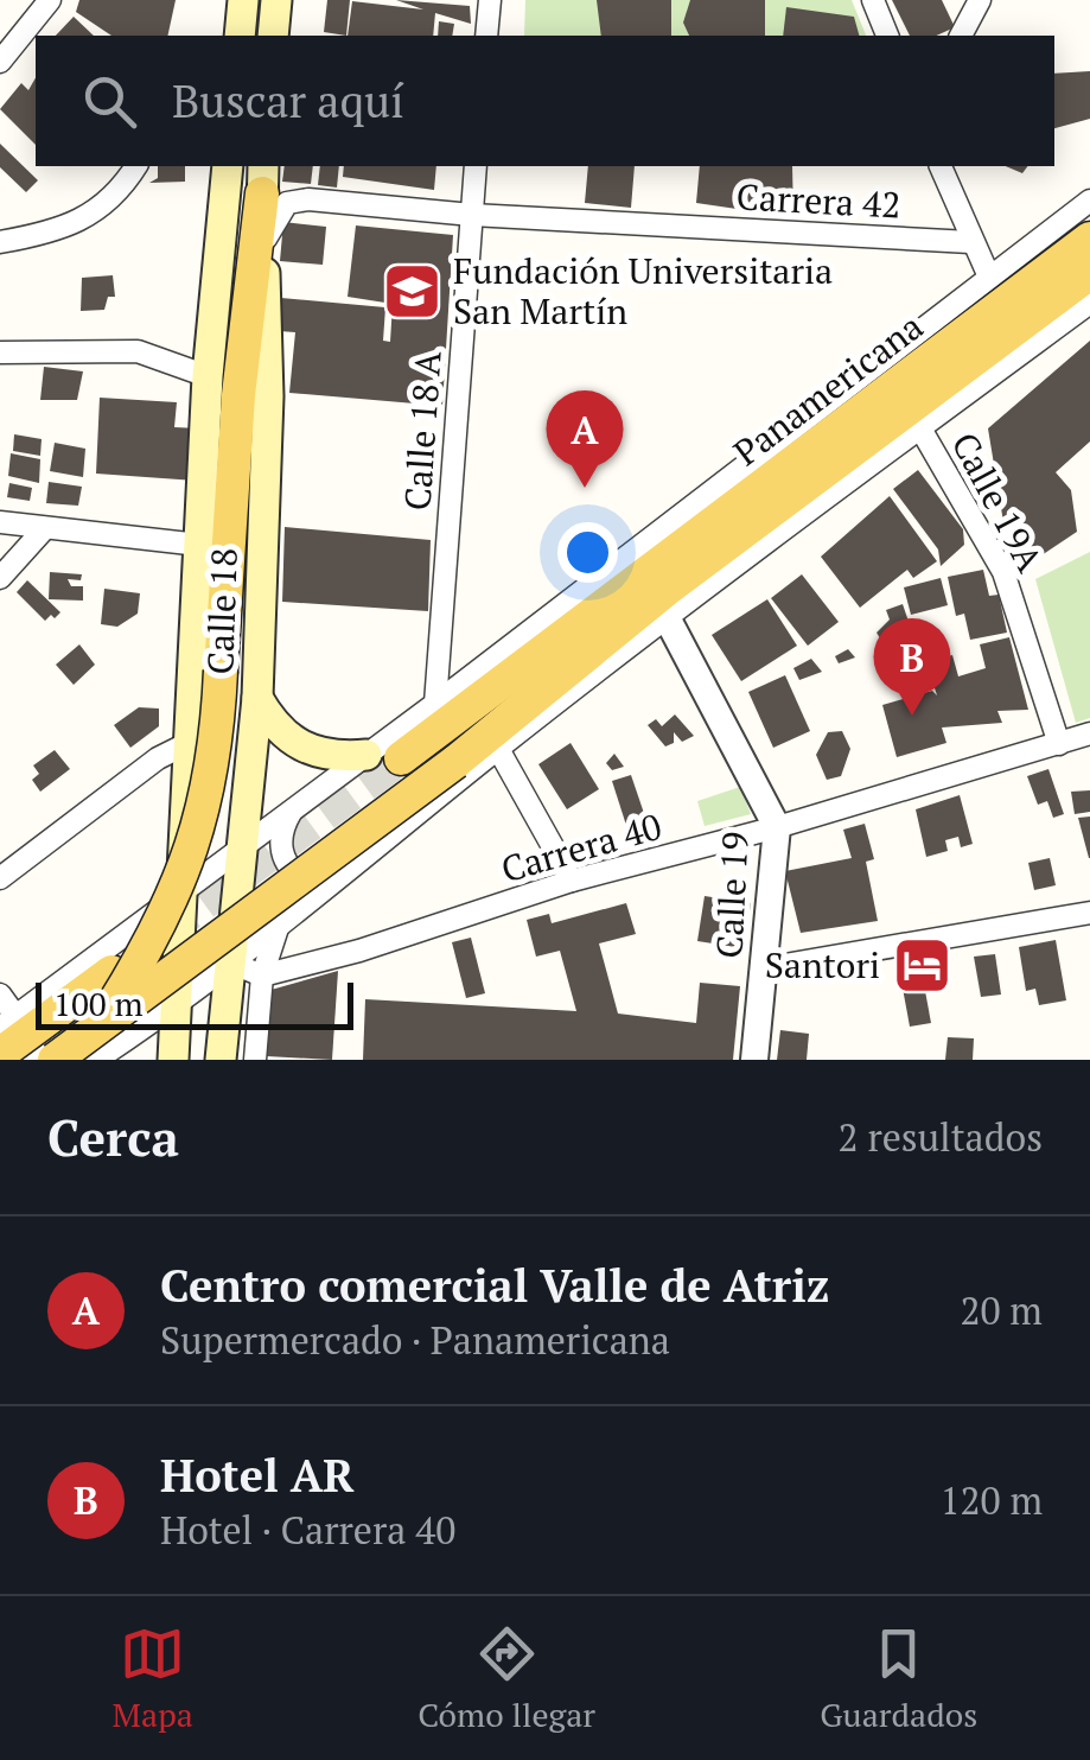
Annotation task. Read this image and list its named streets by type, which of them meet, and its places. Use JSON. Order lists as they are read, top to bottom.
{
  "streets": {
    "main road": ["Panamericana", "Calle 18"],
    "street": [
      "Carrera 42",
      "Calle 18 A",
      "Calle 19A",
      "Carrera 40",
      "Calle 19"
    ]
  },
  "crossings": [
    ["Carrera 42", "Calle 18 A"],
    ["Carrera 42", "Calle 18"],
    ["Calle 19A", "Carrera 40"],
    ["Carrera 40", "Calle 19"]
  ],
  "places": {
    "school or university": ["Fundación Universitaria San Martín"],
    "hotel": ["Santori"]
  },
  "scale_bar": "100 m",
  "page": {
    "search": "Buscar aquí",
    "pins": ["A", "B"],
    "scale": "100 m",
    "heading": ["Cerca", "2 resultados"],
    "list": [
      {
        "mark": "A",
        "name": "Centro comercial Valle de Atriz",
        "note": "Supermercado · Panamericana",
        "value": "20 m"
      },
      {
        "mark": "B",
        "name": "Hotel AR",
        "note": "Hotel · Carrera 40",
        "value": "120 m"
      }
    ],
    "nav": ["Mapa", "Cómo llegar", "Guardados"]
  }
}
